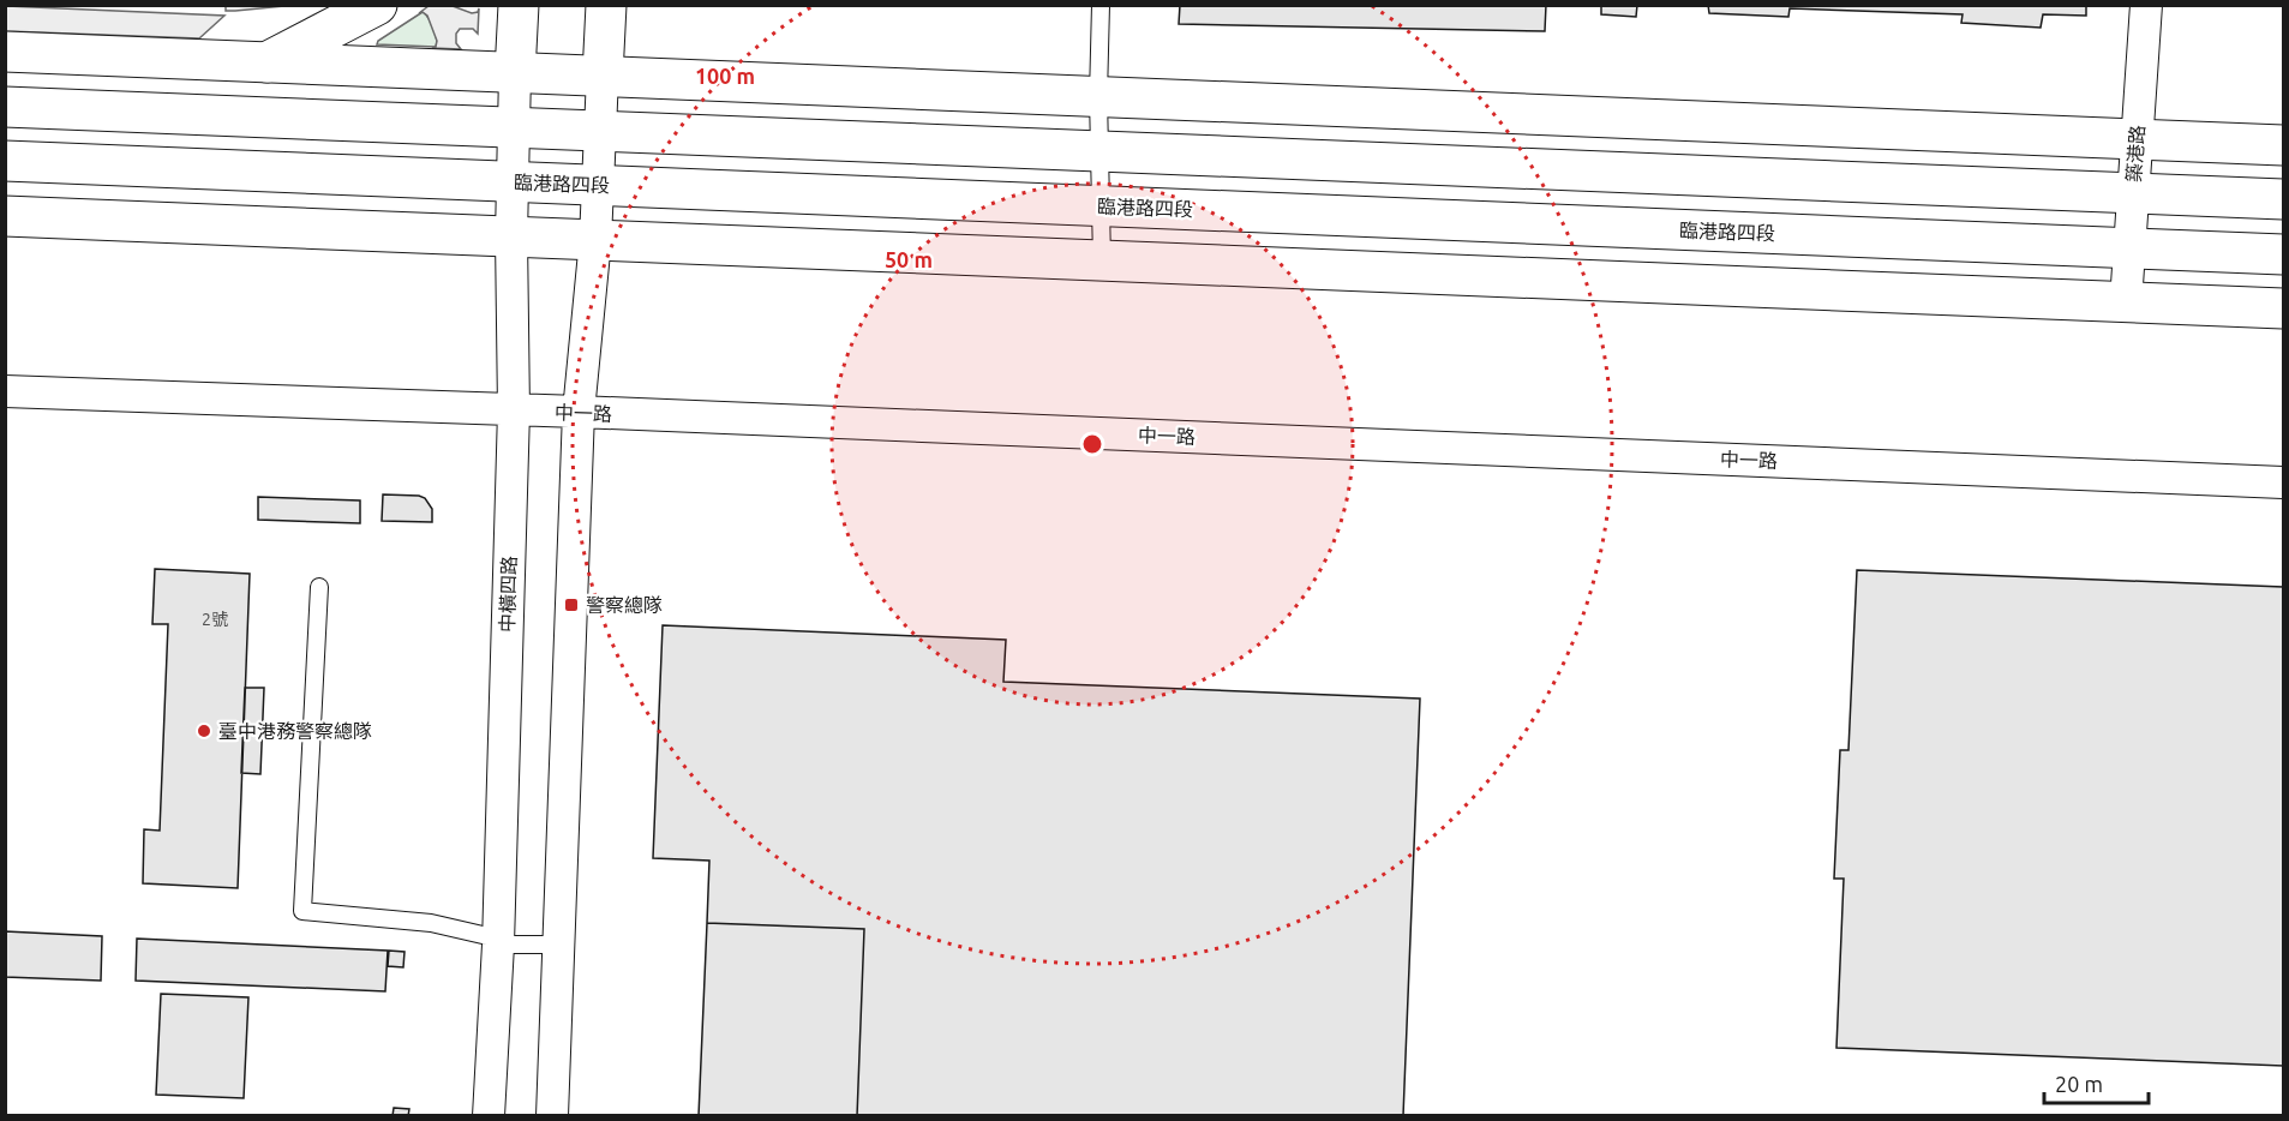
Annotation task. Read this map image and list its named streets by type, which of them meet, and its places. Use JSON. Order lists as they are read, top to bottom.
{
  "streets": {
    "main road": ["臨港路四段"],
    "street": ["築港路", "中一路", "中橫四路"]
  },
  "crossings": [
    ["築港路", "臨港路四段"],
    ["臨港路四段", "中橫四路"],
    ["中一路", "中橫四路"]
  ],
  "places": {
    "transit": ["警察總隊"],
    "other": ["臺中港務警察總隊"]
  },
  "house_numbers": ["2號"],
  "scale_bar": "20 m",
  "rings": ["100 m", "50 m"]
}
